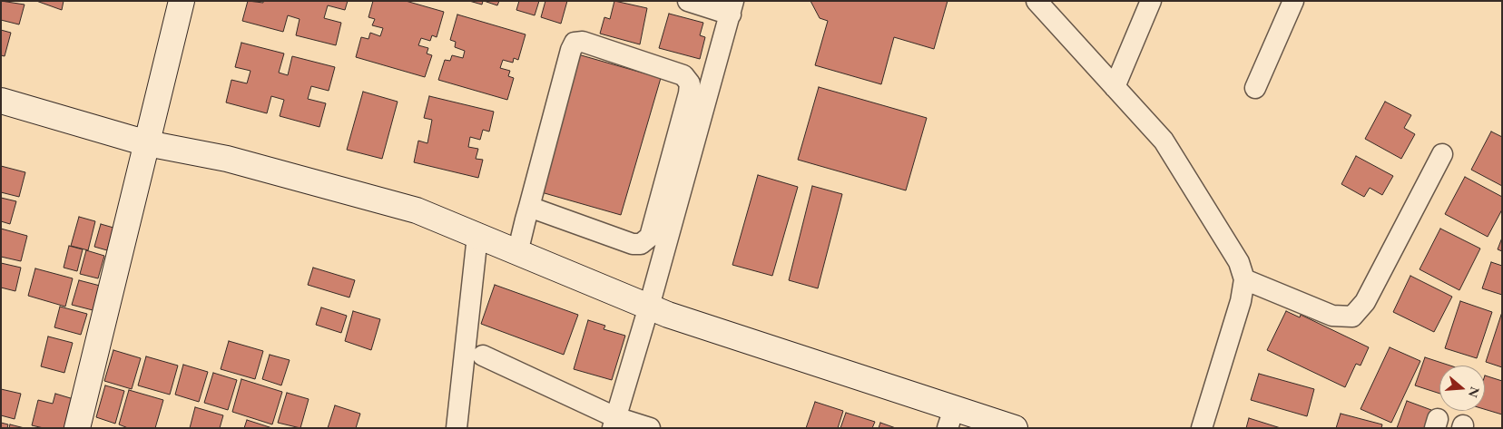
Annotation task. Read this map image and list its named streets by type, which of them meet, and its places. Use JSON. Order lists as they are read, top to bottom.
{
  "north": "right"
}
